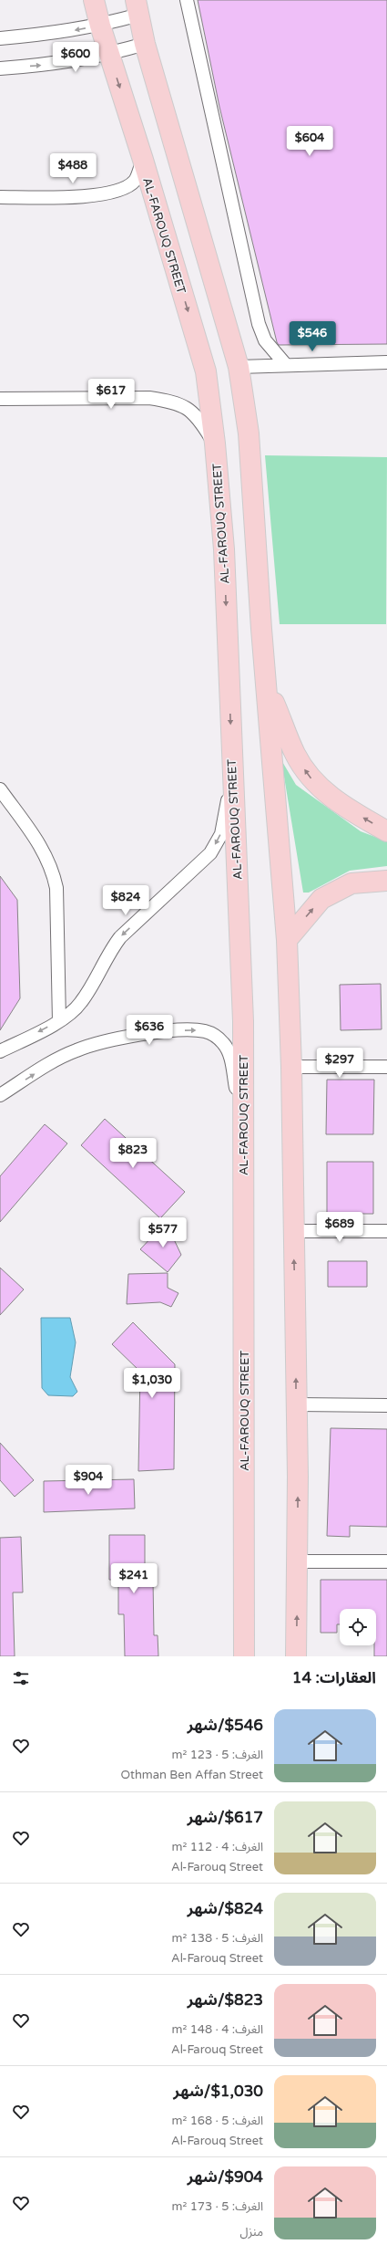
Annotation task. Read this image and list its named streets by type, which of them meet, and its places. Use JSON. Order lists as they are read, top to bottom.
{
  "streets": {
    "main road": ["AL-FAROUQ STREET"]
  },
  "page": {
    "price": [
      "$600",
      "$604",
      "$488",
      "$546",
      "$617",
      "$824",
      "$636",
      "$297",
      "$823",
      "$689",
      "$577",
      "$1,030",
      "$904",
      "$241"
    ],
    "heading": "العقارات: 14",
    "list": [
      {
        "name": "$546/شهر",
        "note": "الغرف: 5 · 123 m² · Othman Ben Affan Street"
      },
      {
        "name": "$617/شهر",
        "note": "الغرف: 4 · 112 m² · Al-Farouq Street"
      },
      {
        "name": "$824/شهر",
        "note": "الغرف: 5 · 138 m² · Al-Farouq Street"
      },
      {
        "name": "$823/شهر",
        "note": "الغرف: 4 · 148 m² · Al-Farouq Street"
      },
      {
        "name": "$1,030/شهر",
        "note": "الغرف: 5 · 168 m² · Al-Farouq Street"
      },
      {
        "name": "$904/شهر",
        "note": "الغرف: 5 · 173 m² · منزل"
      }
    ]
  }
}
